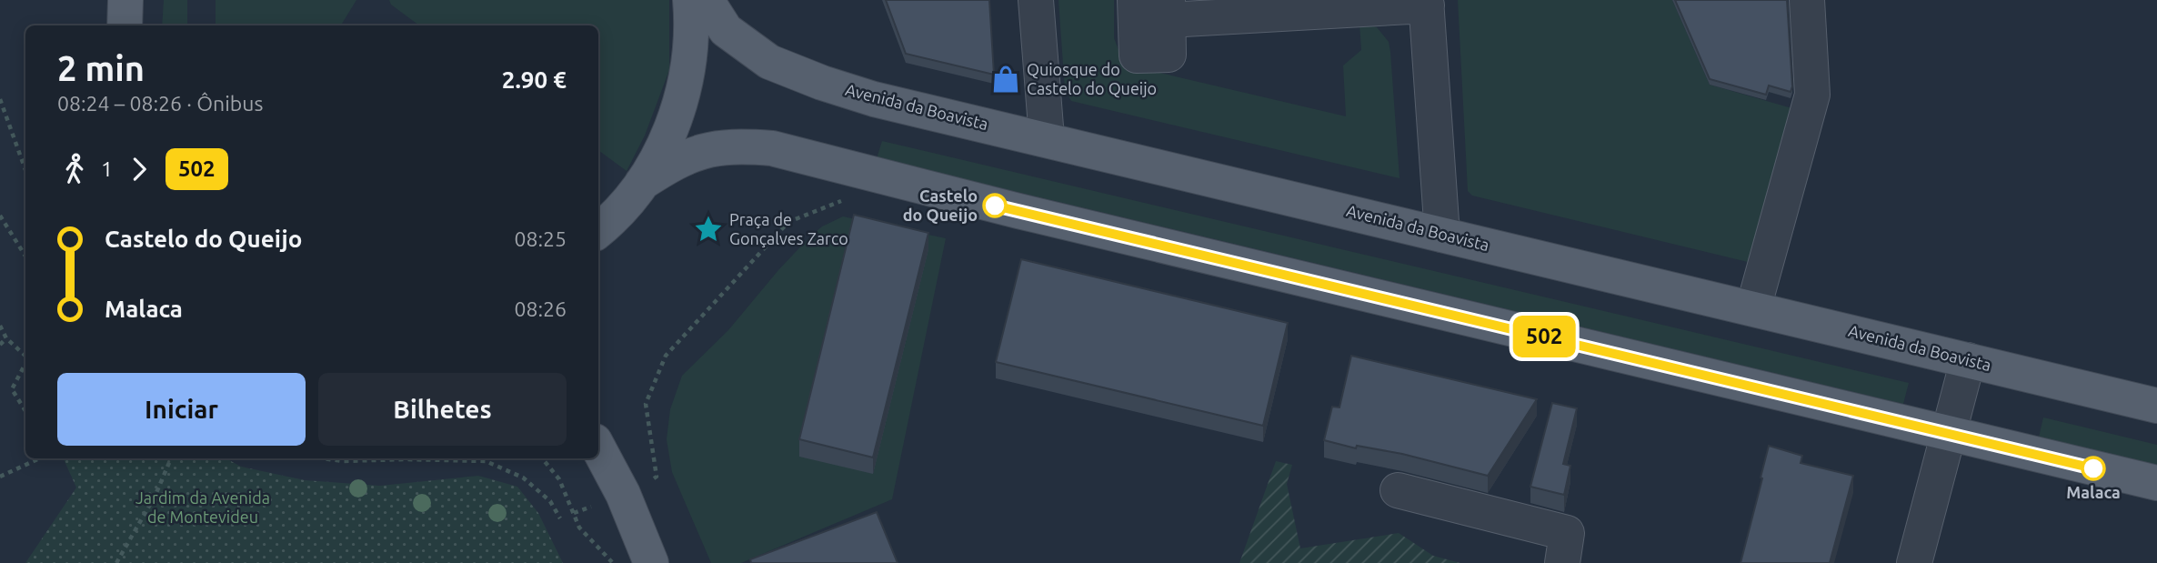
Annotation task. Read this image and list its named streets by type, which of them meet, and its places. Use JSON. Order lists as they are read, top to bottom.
{
  "streets": {
    "main road": ["Avenida da Boavista"]
  },
  "parks": ["Jardim da Avenida de Montevideu"],
  "places": {
    "shop": ["Quiosque do Castelo do Queijo"],
    "other": ["Castelo do Queijo", "Malaca"],
    "place": ["Praça de Gonçalves Zarco"]
  },
  "lines": ["bus line 502"],
  "page": {
    "on_map": "502",
    "heading": ["2 min", "08:24 – 08:26 · Ônibus", "2.90 €"],
    "legs": ["1", "502"],
    "list": [
      {
        "name": "Castelo do Queijo",
        "value": "08:25"
      },
      {
        "name": "Malaca",
        "value": "08:26"
      }
    ],
    "buttons": ["Iniciar", "Bilhetes"]
  }
}
